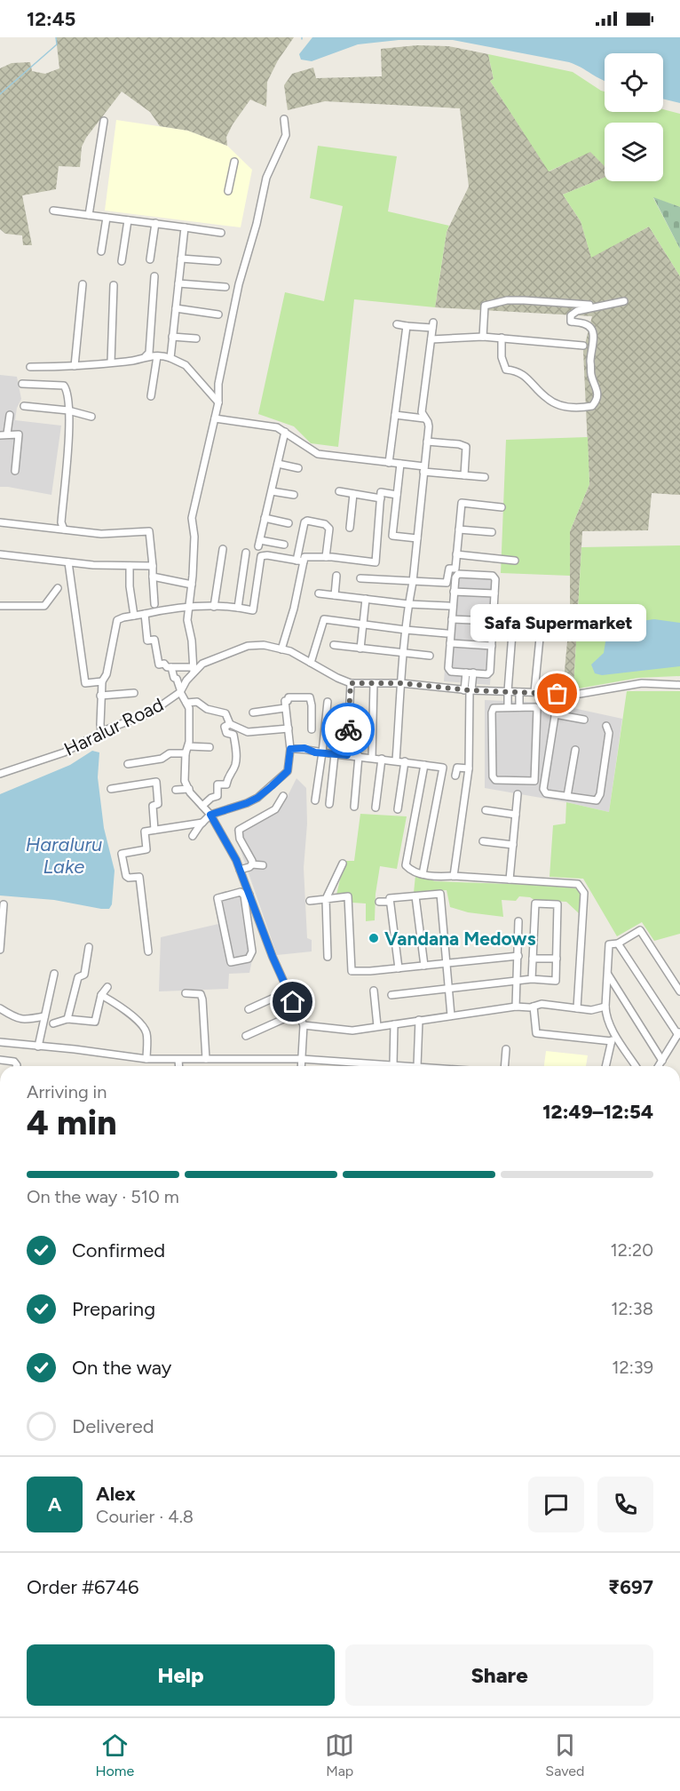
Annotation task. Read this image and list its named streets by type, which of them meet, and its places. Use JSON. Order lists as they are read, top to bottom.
{
  "streets": {
    "street": ["Haralur Road"]
  },
  "water": ["Haraluru Lake"],
  "places": ["Safa Supermarket", "Vandana Medows"],
  "page": {
    "status": "12:45",
    "bubble": "Safa Supermarket",
    "heading": ["4 min", "Arriving in", "12:49–12:54"],
    "panel": [
      "Alex",
      "Courier · 4.8",
      "Order #6746",
      "₹697"
    ],
    "bar": "On the way · 510 m",
    "list": [
      ["Confirmed", "12:20"],
      ["Preparing", "12:38"],
      ["On the way", "12:39"],
      "Delivered"
    ],
    "round": "A",
    "buttons": ["Help", "Share"],
    "tabs": ["Home", "Map", "Saved"]
  }
}
